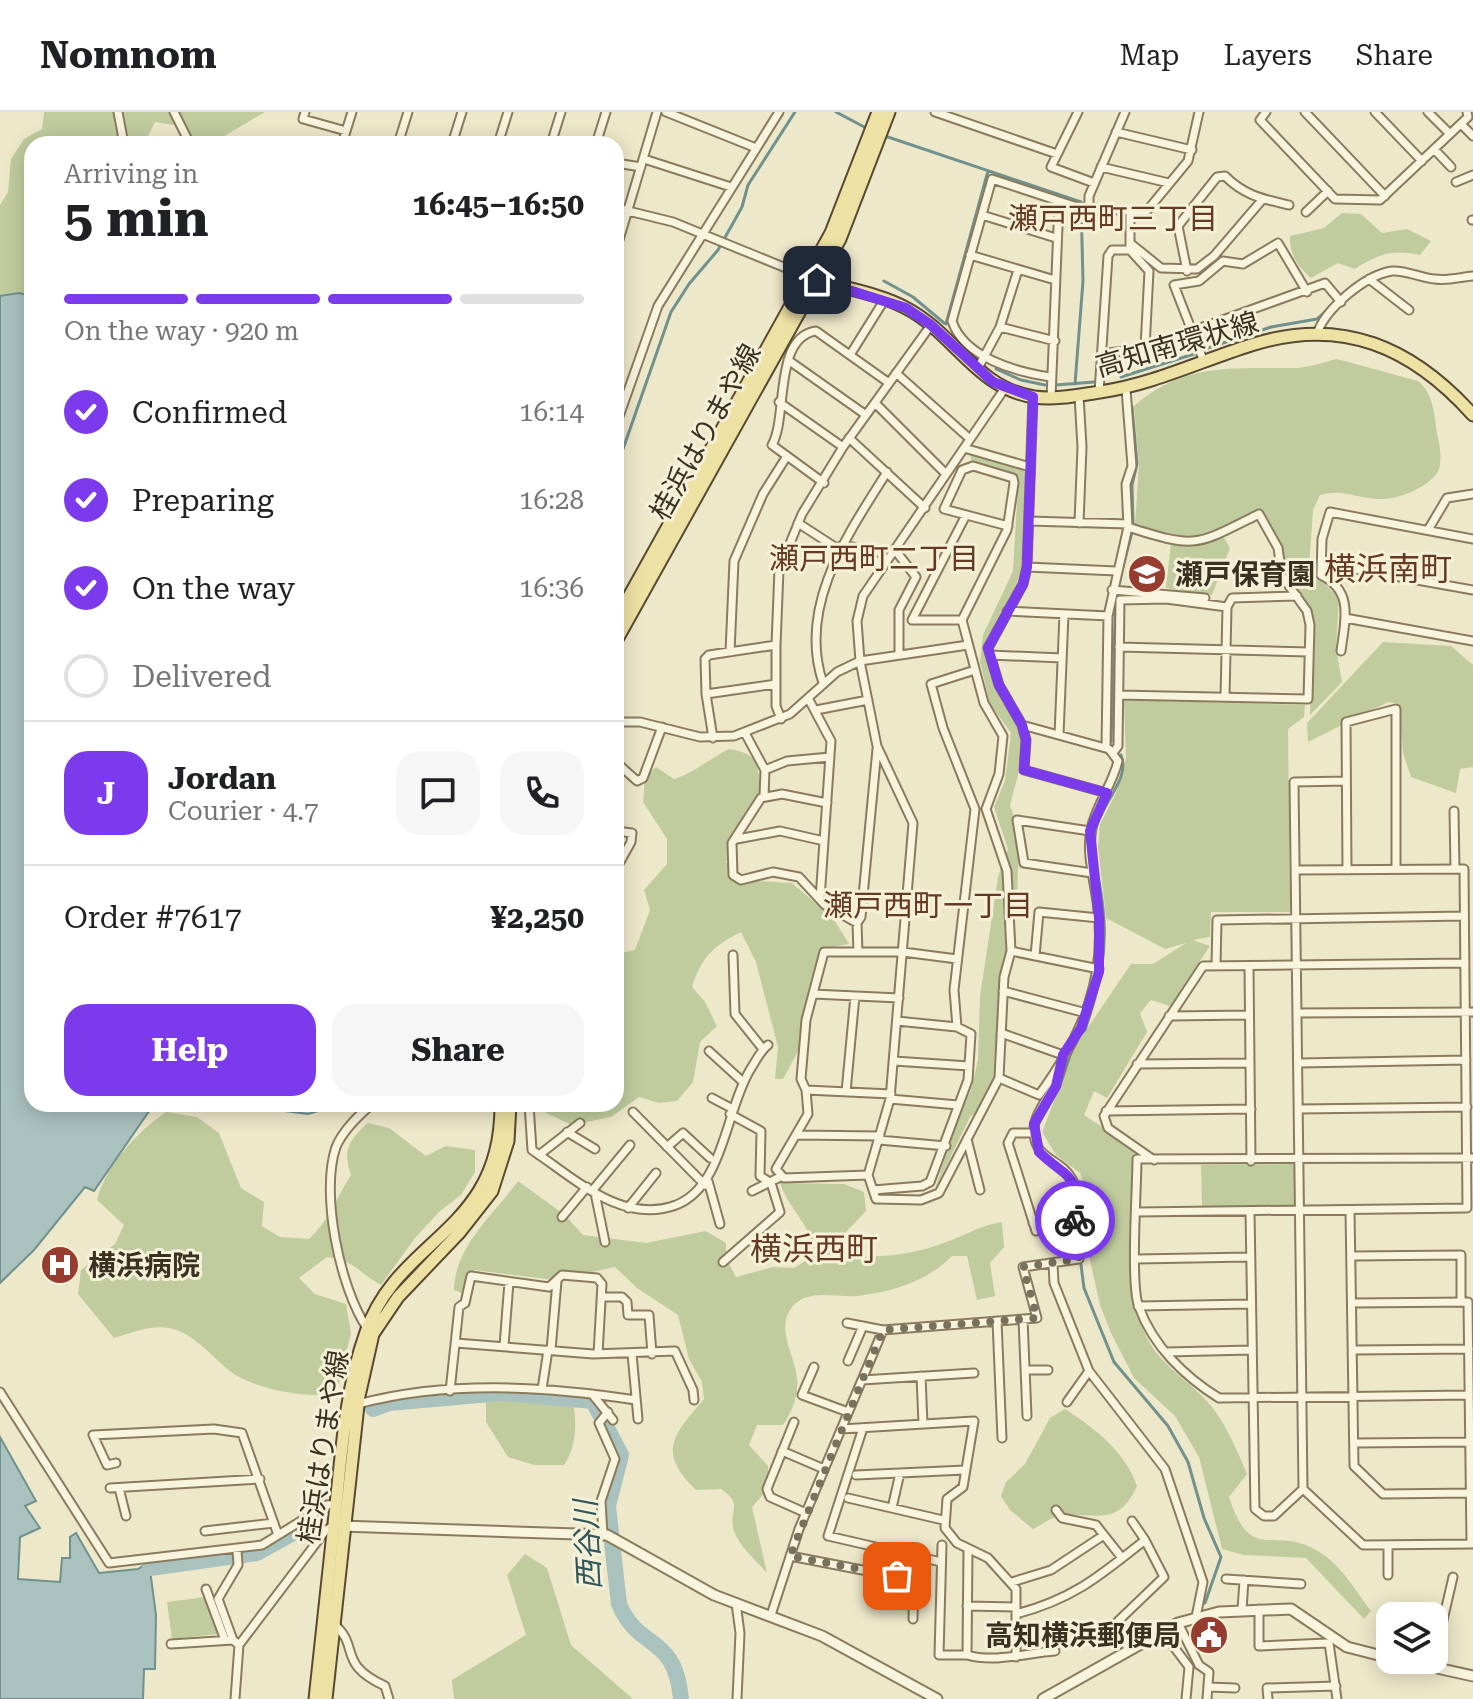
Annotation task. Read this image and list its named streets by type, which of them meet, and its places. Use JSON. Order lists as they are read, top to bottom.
{
  "streets": {
    "main road": ["高知南環状線", "桂浜はりまや線"]
  },
  "crossings": [
    ["高知南環状線", "桂浜はりまや線"]
  ],
  "districts": [
    "瀬戸西町三丁目",
    "瀬戸西町二丁目",
    "横浜南町",
    "瀬戸西町一丁目",
    "横浜西町"
  ],
  "water": ["西谷川"],
  "places": {
    "school or university": ["瀬戸保育園"],
    "hospital": ["横浜病院"],
    "public building": ["高知横浜郵便局"]
  },
  "page": {
    "header": "Nomnom",
    "nav": ["Map", "Layers", "Share"],
    "heading": ["5 min", "Arriving in", "16:45–16:50"],
    "panel": [
      "Jordan",
      "Courier · 4.7",
      "Order #7617",
      "¥2,250"
    ],
    "bar": "On the way · 920 m",
    "list": [
      ["Confirmed", "16:14"],
      ["Preparing", "16:28"],
      ["On the way", "16:36"],
      "Delivered"
    ],
    "round": "J",
    "buttons": ["Help", "Share"]
  }
}
